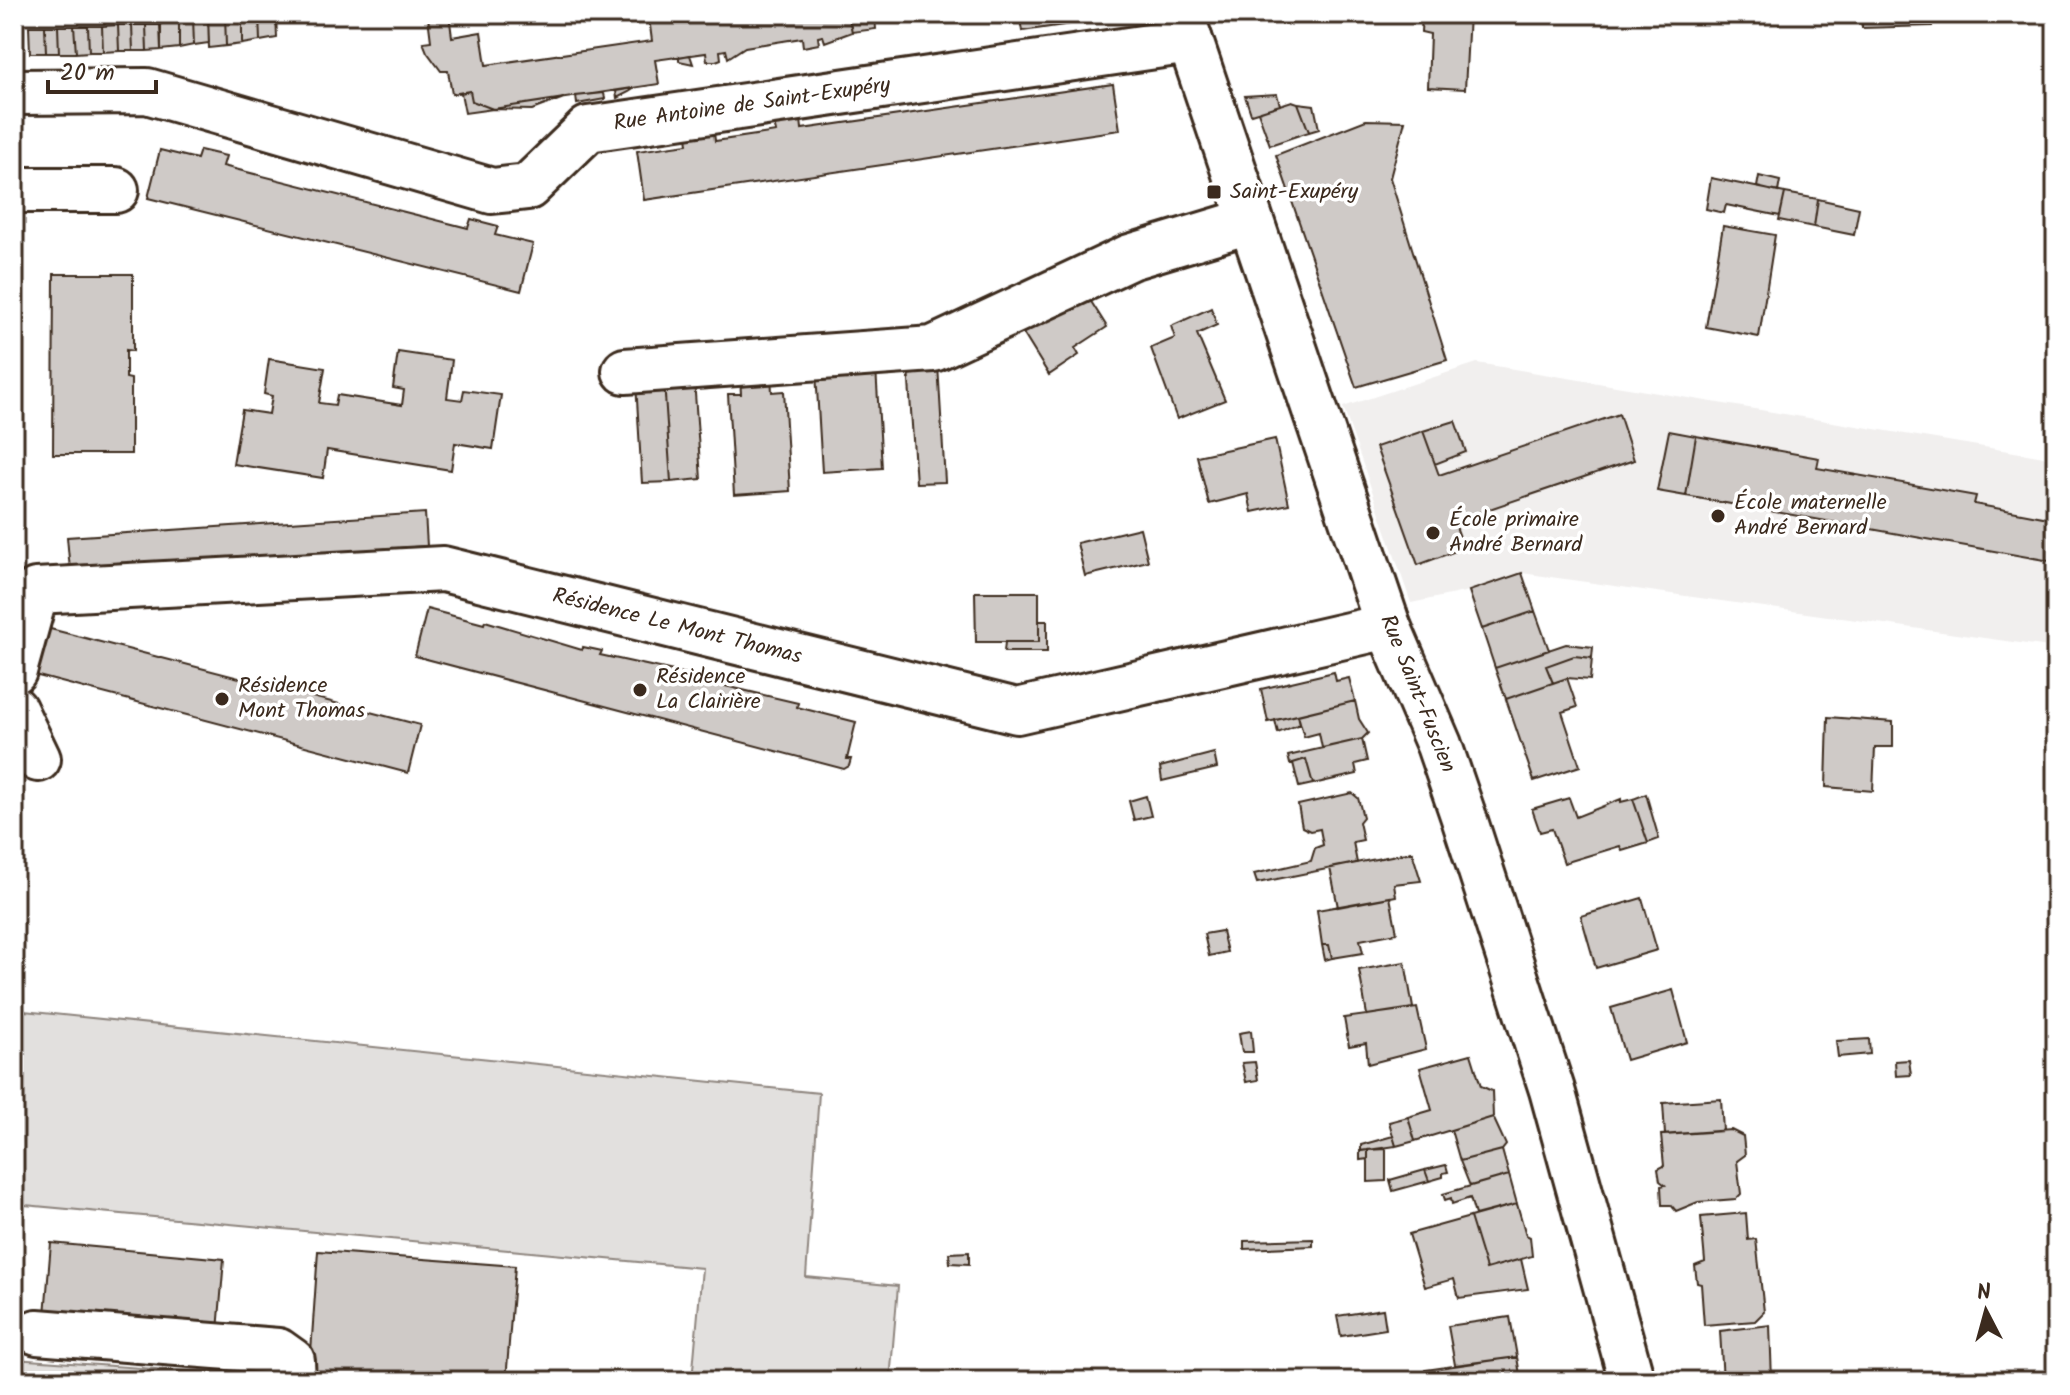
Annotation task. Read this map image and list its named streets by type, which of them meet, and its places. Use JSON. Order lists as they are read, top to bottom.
{
  "streets": {
    "street": ["Rue Antoine de Saint-Exupéry", "Résidence Le Mont Thomas", "Rue Saint-Fuscien"]
  },
  "crossings": [
    ["Rue Antoine de Saint-Exupéry", "Rue Saint-Fuscien"],
    ["Résidence Le Mont Thomas", "Rue Saint-Fuscien"]
  ],
  "places": {
    "transit": ["Saint-Exupéry"],
    "other": [
      "École maternelle André Bernard",
      "École primaire André Bernard",
      "Résidence La Clairière",
      "Résidence Mont Thomas"
    ]
  },
  "scale_bar": "20 m",
  "north": "top"
}
